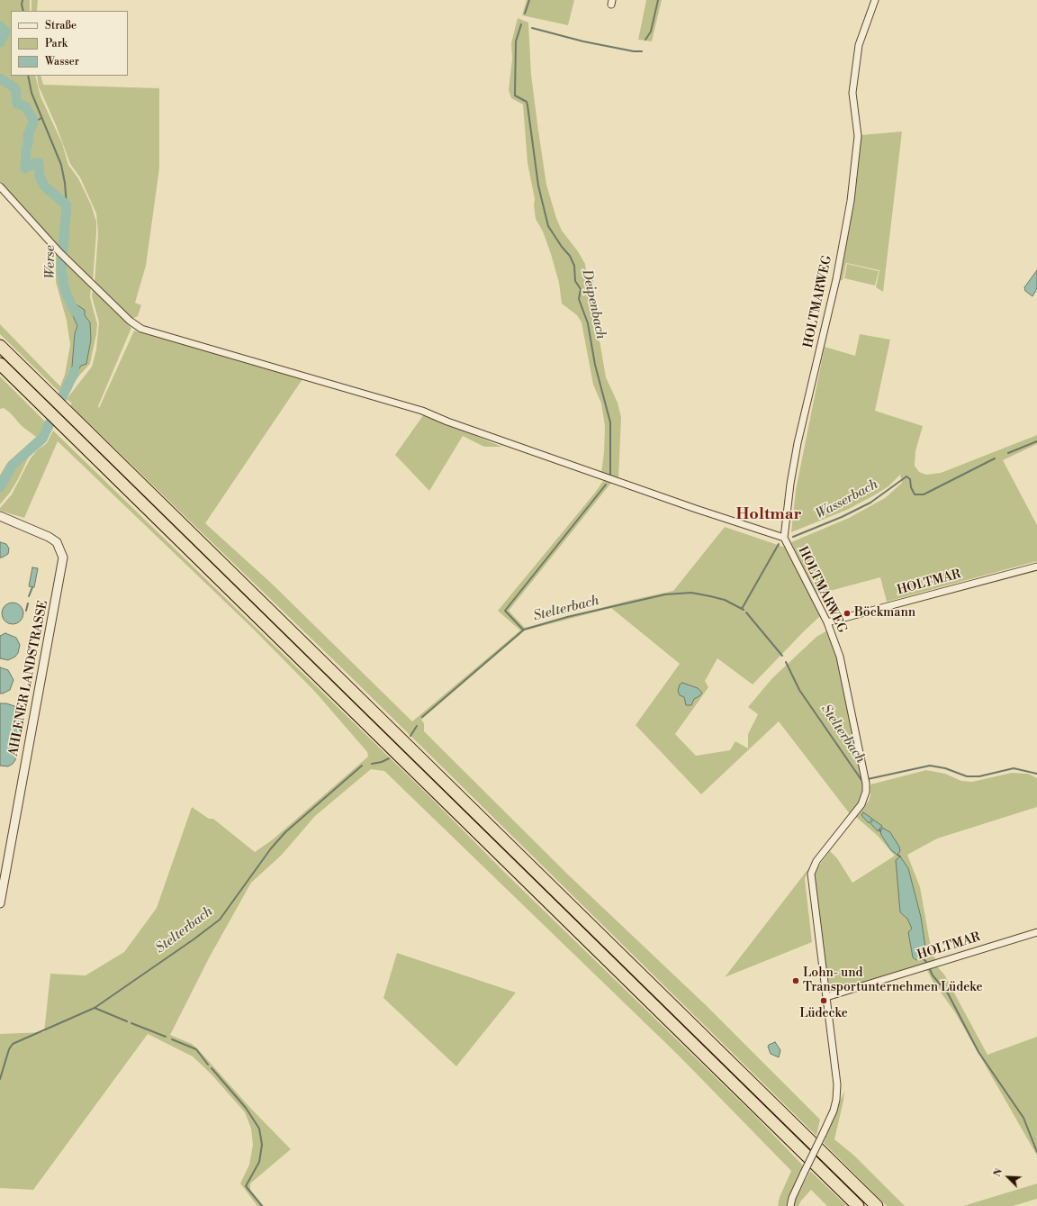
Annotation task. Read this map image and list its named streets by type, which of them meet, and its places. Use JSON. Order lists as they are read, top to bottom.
{
  "streets": {
    "street": ["HOLTMARWEG", "HOLTMAR", "AHLENER LANDSTRASSE"]
  },
  "crossings": [
    ["HOLTMARWEG", "HOLTMAR"]
  ],
  "districts": ["Holtmar"],
  "water": [
    "Werse",
    "Deipenbach",
    "Wasserbach",
    "Stelterbach"
  ],
  "places": ["Böckmann", "Lohn- und Transportunternehmen Lüdeke", "Lüdecke"],
  "legend": ["Straße", "Park", "Wasser"],
  "north": "top left"
}
